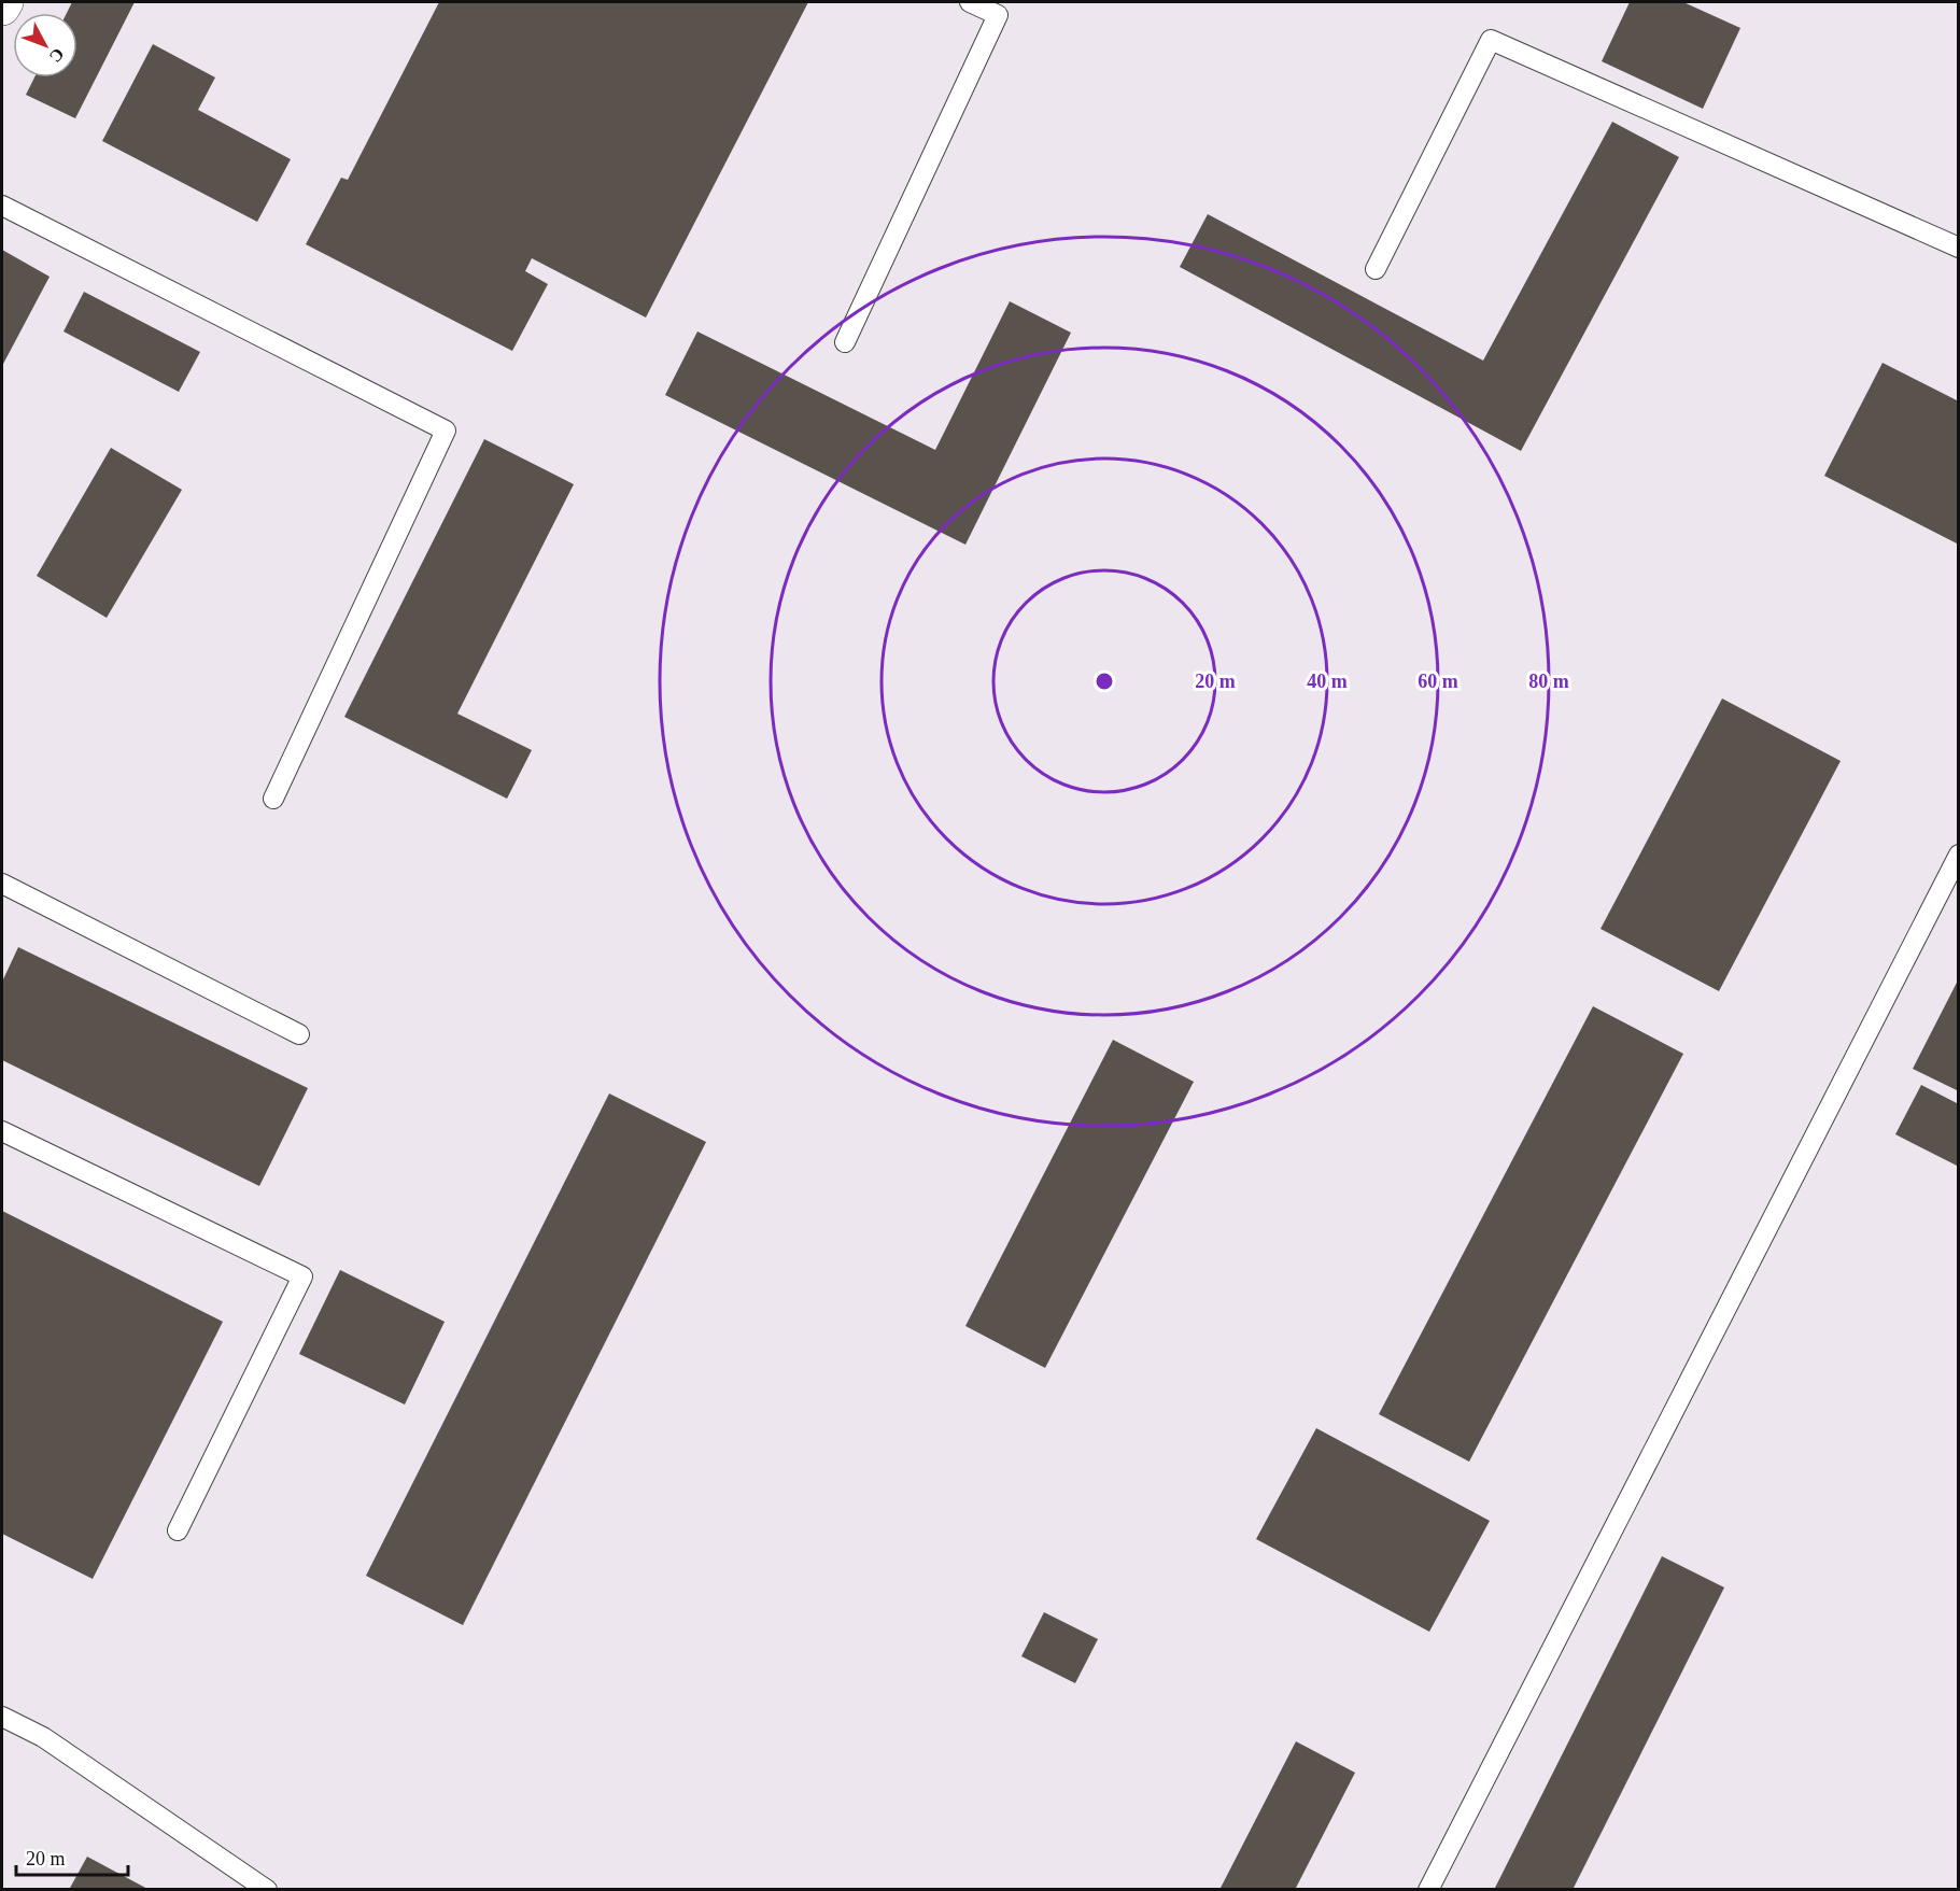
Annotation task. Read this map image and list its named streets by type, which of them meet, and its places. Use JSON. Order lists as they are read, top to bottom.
{
  "scale_bar": "20 m",
  "north": "bottom right",
  "rings": [
    "20 m",
    "40 m",
    "60 m",
    "80 m"
  ]
}
